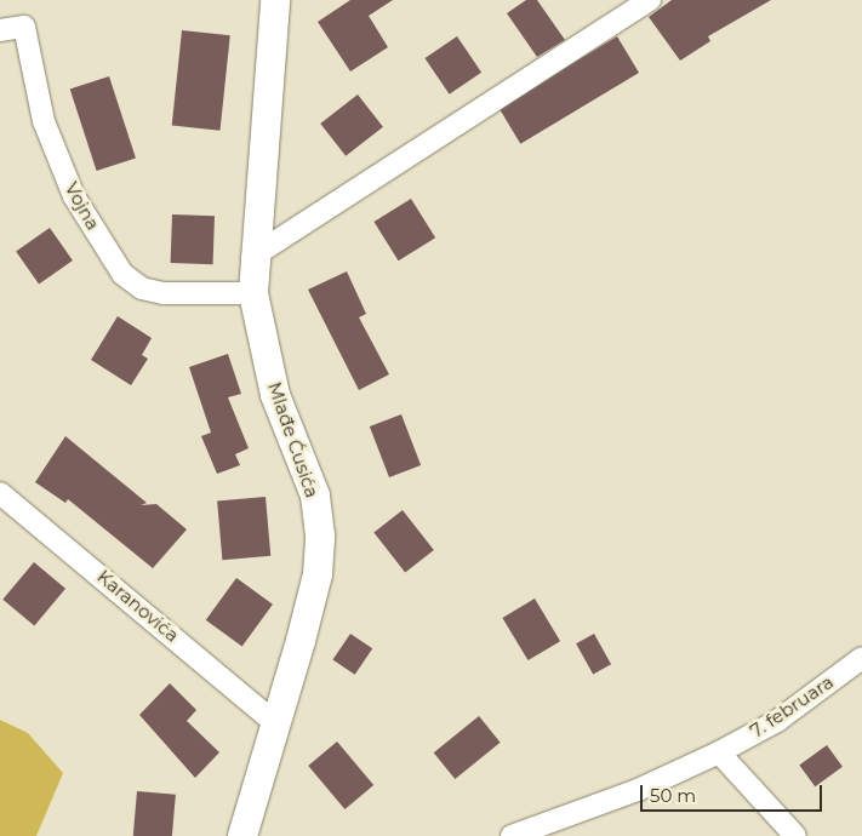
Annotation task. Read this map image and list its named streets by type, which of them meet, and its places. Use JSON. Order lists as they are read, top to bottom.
{
  "streets": {
    "street": [
      "Vojna",
      "Mlađe Ćusića",
      "Karanovića",
      "7. februara"
    ]
  },
  "crossings": [
    ["Vojna", "Mlađe Ćusića"],
    ["Mlađe Ćusića", "Karanovića"]
  ],
  "scale_bar": "50 m"
}
